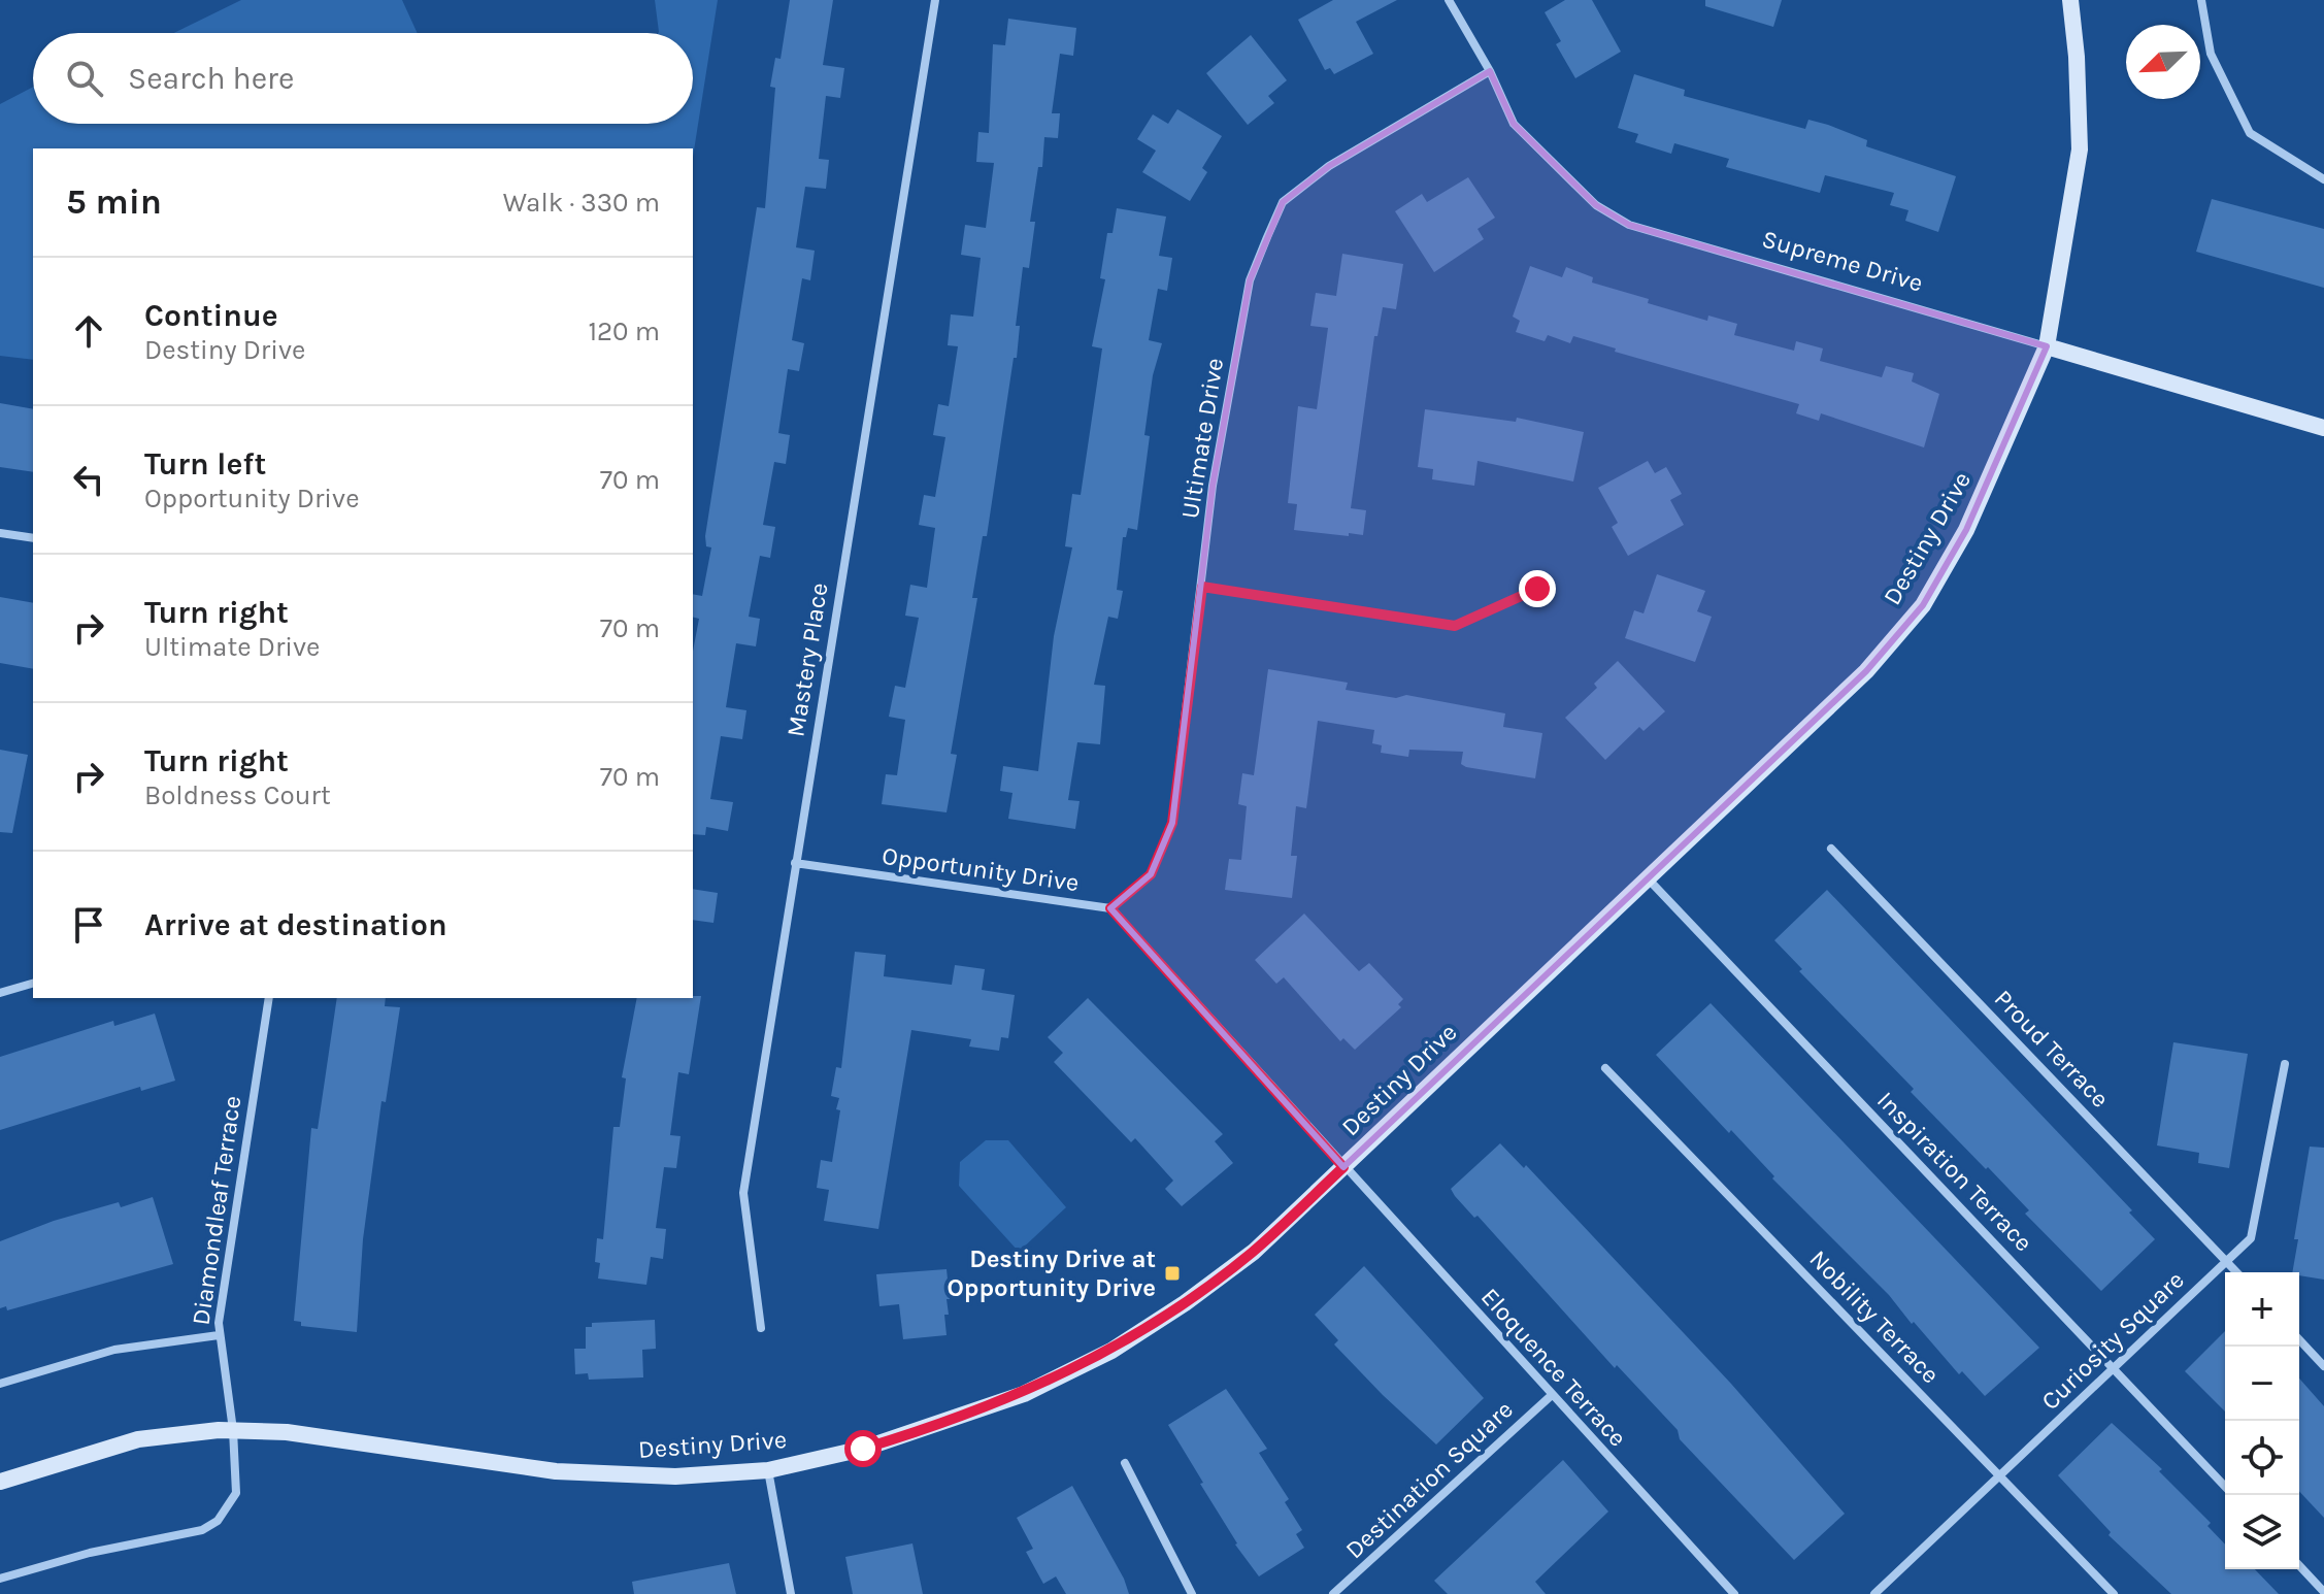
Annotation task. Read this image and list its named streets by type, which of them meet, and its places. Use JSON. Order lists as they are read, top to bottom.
{
  "streets": {
    "street": [
      "Supreme Drive",
      "Ultimate Drive",
      "Destiny Drive",
      "Mastery Place",
      "Opportunity Drive",
      "Proud Terrace",
      "Inspiration Terrace",
      "Diamondleaf Terrace",
      "Nobility Terrace",
      "Curiosity Square",
      "Eloquence Terrace",
      "Destination Square"
    ]
  },
  "crossings": [
    ["Supreme Drive", "Ultimate Drive"],
    ["Supreme Drive", "Destiny Drive"],
    ["Ultimate Drive", "Opportunity Drive"],
    ["Destiny Drive", "Opportunity Drive"],
    ["Destiny Drive", "Inspiration Terrace"],
    ["Destiny Drive", "Diamondleaf Terrace"],
    ["Destiny Drive", "Eloquence Terrace"],
    ["Mastery Place", "Opportunity Drive"],
    ["Opportunity Drive", "Eloquence Terrace"],
    ["Proud Terrace", "Curiosity Square"],
    ["Inspiration Terrace", "Curiosity Square"],
    ["Nobility Terrace", "Curiosity Square"],
    ["Eloquence Terrace", "Destination Square"]
  ],
  "places": {
    "transit": ["Destiny Drive at Opportunity Drive"]
  },
  "north": "bottom left",
  "page": {
    "search": "Search here",
    "heading": ["5 min", "Walk · 330 m"],
    "list": [
      ["Continue", "Destiny Drive", "120 m"],
      ["Turn left", "Opportunity Drive", "70 m"],
      ["Turn right", "Ultimate Drive", "70 m"],
      ["Turn right", "Boldness Court", "70 m"],
      "Arrive at destination"
    ],
    "map_buttons": ["+", "−"]
  }
}
